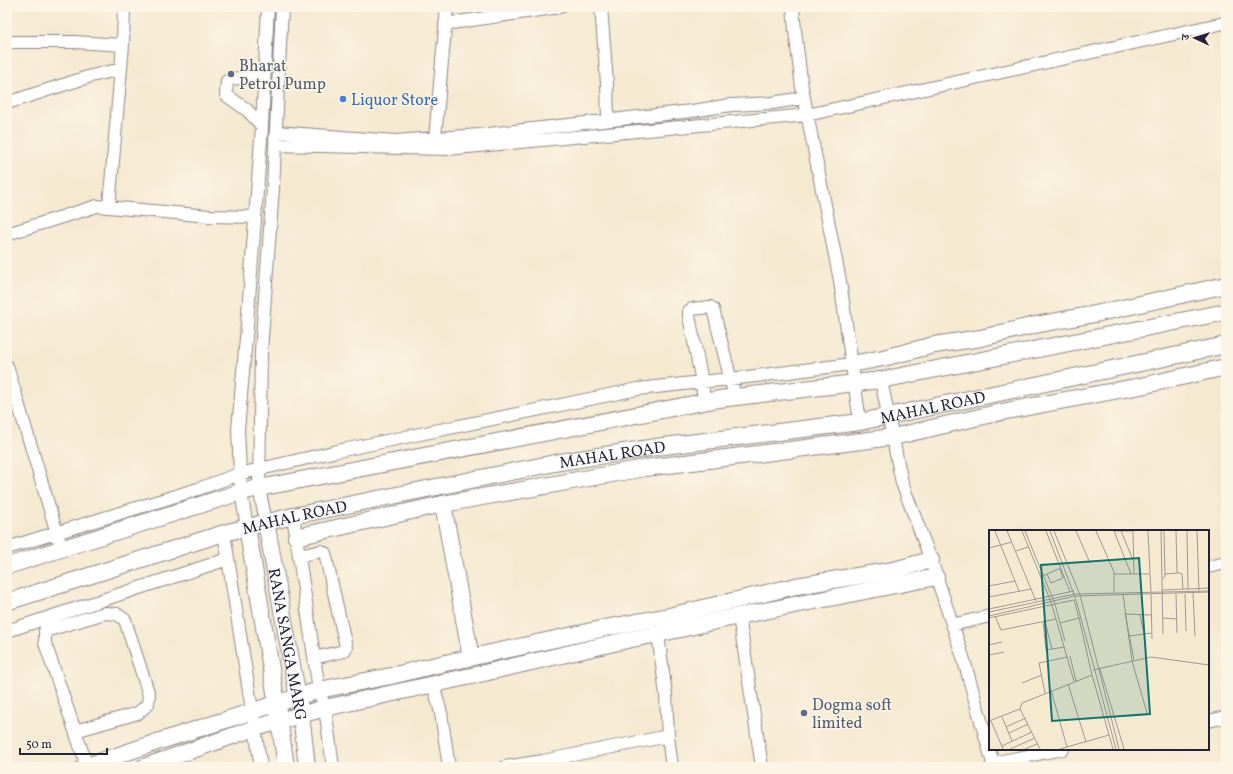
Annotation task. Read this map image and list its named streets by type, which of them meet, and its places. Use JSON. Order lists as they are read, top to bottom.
{
  "streets": {
    "main road": ["MAHAL ROAD", "RANA SANGA MARG"]
  },
  "crossings": [
    ["MAHAL ROAD", "RANA SANGA MARG"]
  ],
  "places": ["Bharat Petrol Pump", "Liquor Store", "Dogma soft limited"],
  "scale_bar": "50 m",
  "north": "left"
}
